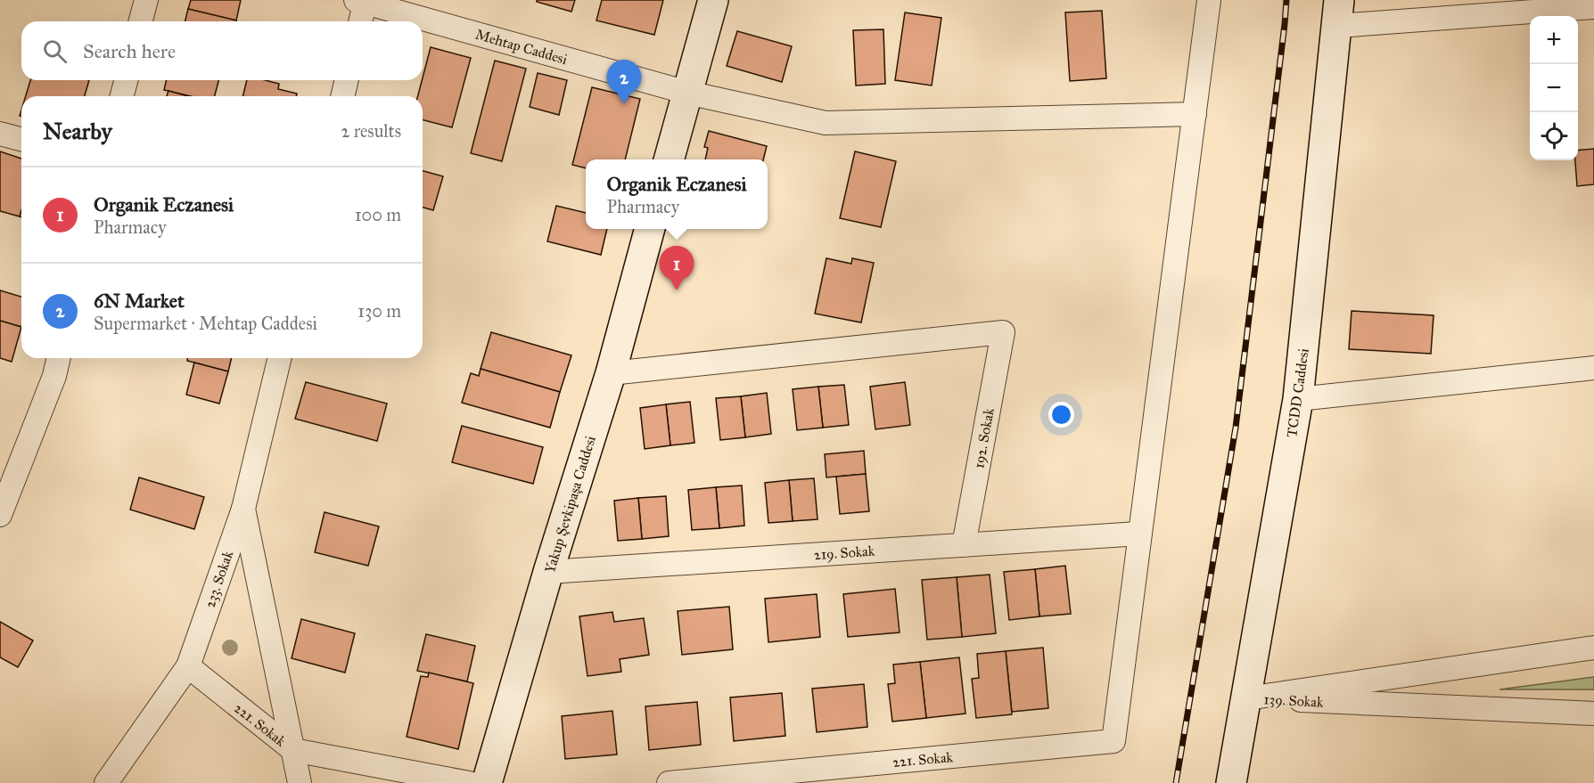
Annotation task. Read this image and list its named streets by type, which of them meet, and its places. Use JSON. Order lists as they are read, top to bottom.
{
  "streets": {
    "main road": ["TCDD Caddesi", "Yakup Şevkipaşa Caddesi"],
    "street": [
      "Mehtap Caddesi",
      "192. Sokak",
      "219. Sokak",
      "233. Sokak",
      "139. Sokak",
      "221. Sokak"
    ]
  },
  "crossings": [
    ["TCDD Caddesi", "139. Sokak"],
    ["192. Sokak", "Yakup Şevkipaşa Caddesi"],
    ["192. Sokak", "219. Sokak"],
    ["Yakup Şevkipaşa Caddesi", "219. Sokak"],
    ["219. Sokak", "221. Sokak"],
    ["233. Sokak", "221. Sokak"]
  ],
  "page": {
    "map_buttons": ["+", "−"],
    "search": "Search here",
    "pins": ["2", "1"],
    "heading": ["Nearby", "2 results"],
    "popup": ["Organik Eczanesi", "Pharmacy"],
    "list": [
      {
        "mark": "1",
        "name": "Organik Eczanesi",
        "note": "Pharmacy",
        "value": "100 m"
      },
      {
        "mark": "2",
        "name": "6N Market",
        "note": "Supermarket · Mehtap Caddesi",
        "value": "130 m"
      }
    ]
  }
}
